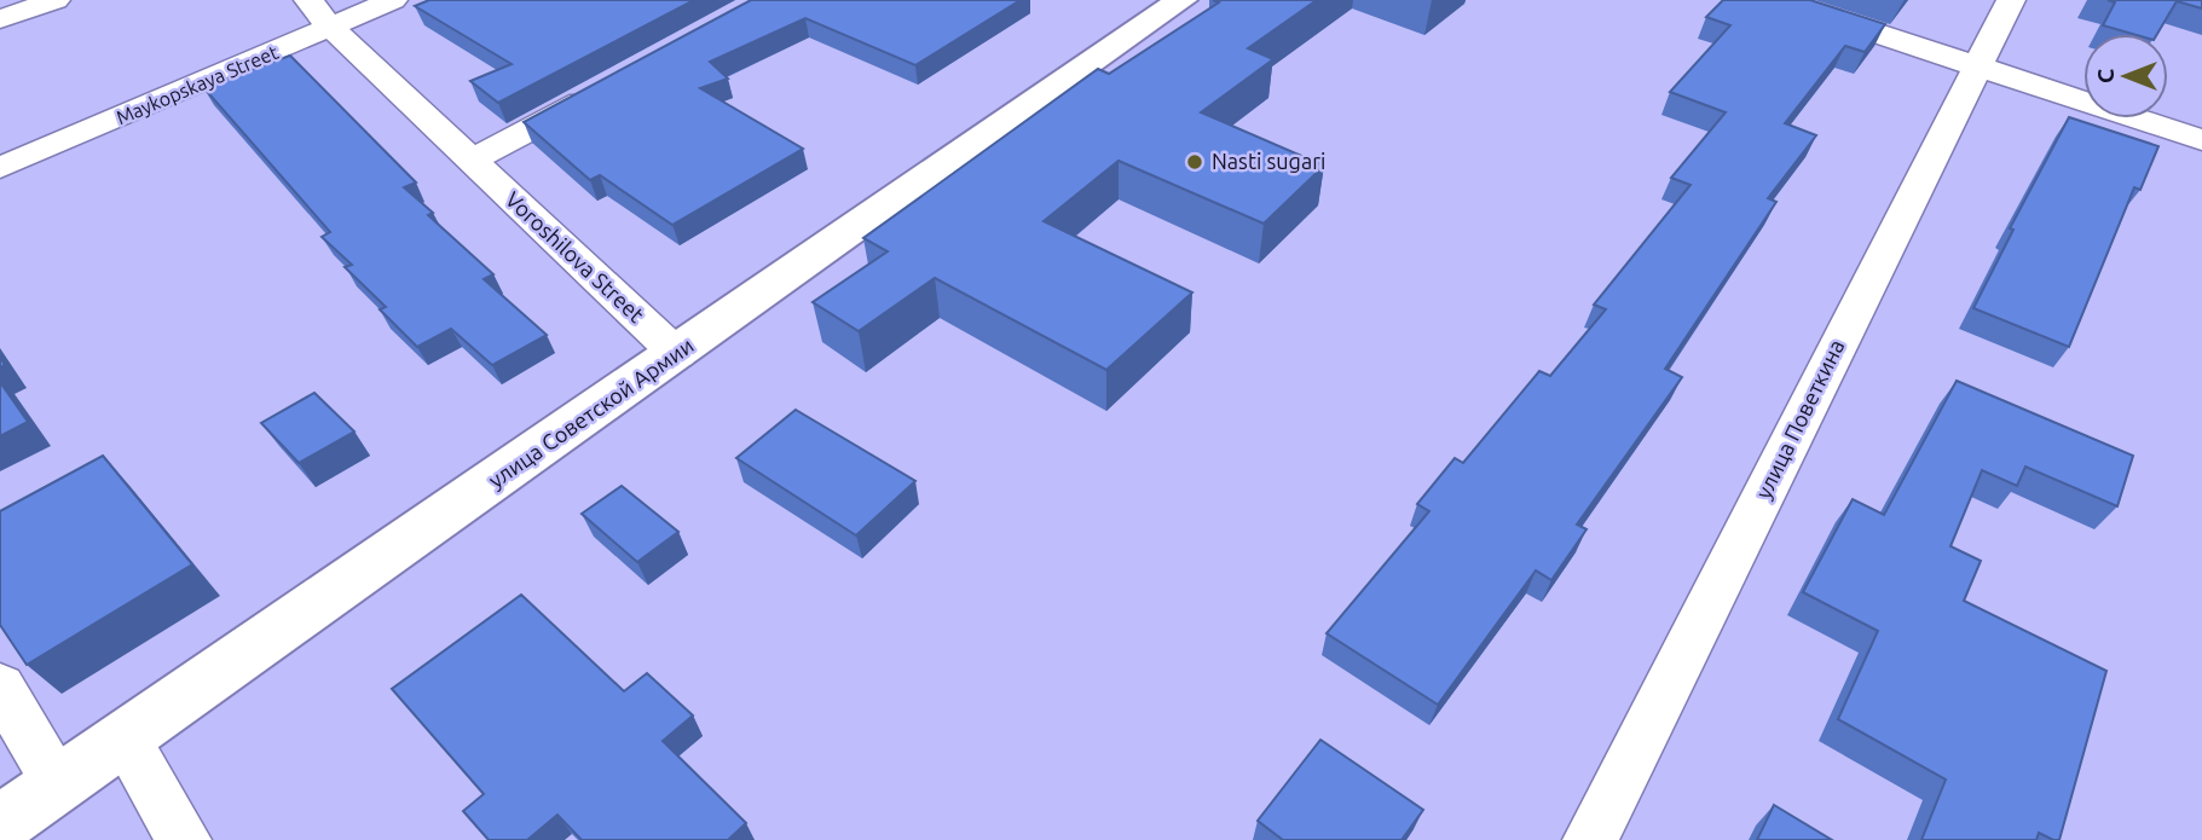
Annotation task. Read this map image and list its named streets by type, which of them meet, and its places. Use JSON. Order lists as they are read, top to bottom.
{
  "streets": {
    "main road": ["улица Советской Армии"],
    "street": ["Maykopskaya Street", "Voroshilova Street", "улица Поветкина"]
  },
  "crossings": [
    ["Maykopskaya Street", "Voroshilova Street"],
    ["Voroshilova Street", "улица Советской Армии"]
  ],
  "places": ["Nasti sugari"],
  "north": "left"
}
